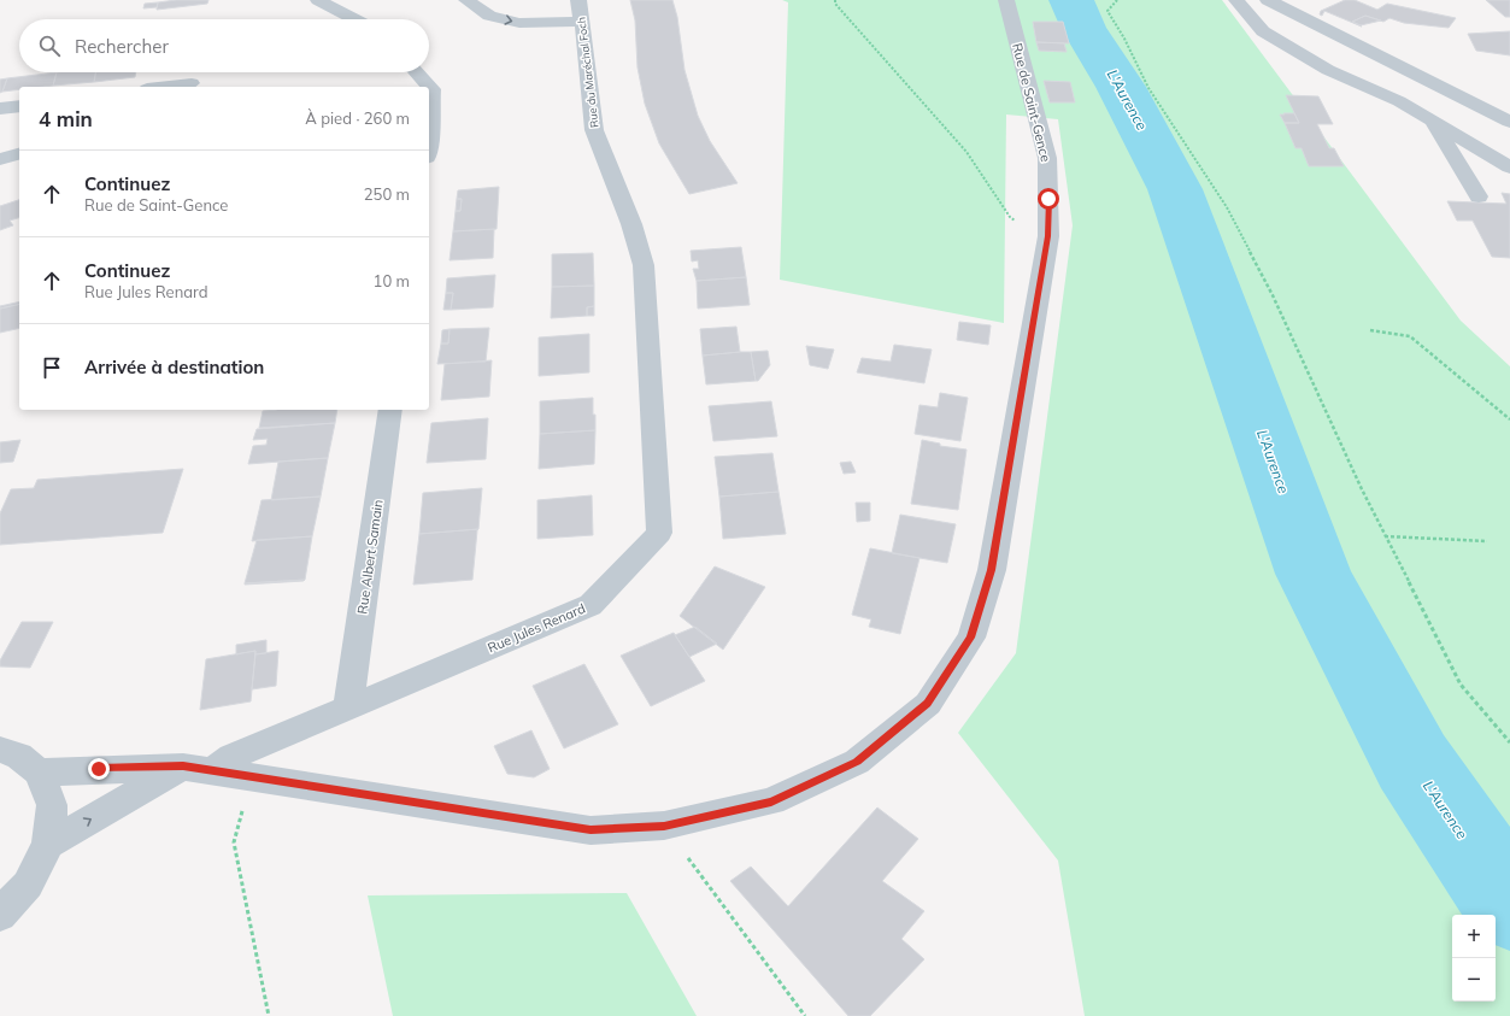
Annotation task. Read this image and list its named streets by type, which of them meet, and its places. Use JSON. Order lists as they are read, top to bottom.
{
  "streets": {
    "street": [
      "Rue du Maréchal Foch",
      "Rue de Saint-Gence",
      "Rue Albert Samain",
      "Rue Jules Renard"
    ]
  },
  "crossings": [
    ["Rue du Maréchal Foch", "Rue Jules Renard"],
    ["Rue de Saint-Gence", "Rue Jules Renard"],
    ["Rue Albert Samain", "Rue Jules Renard"]
  ],
  "water": ["L'Aurence"],
  "page": {
    "search": "Rechercher",
    "heading": ["4 min", "À pied · 260 m"],
    "list": [
      ["Continuez", "Rue de Saint-Gence", "250 m"],
      ["Continuez", "Rue Jules Renard", "10 m"],
      "Arrivée à destination"
    ],
    "map_buttons": ["+", "−"]
  }
}
